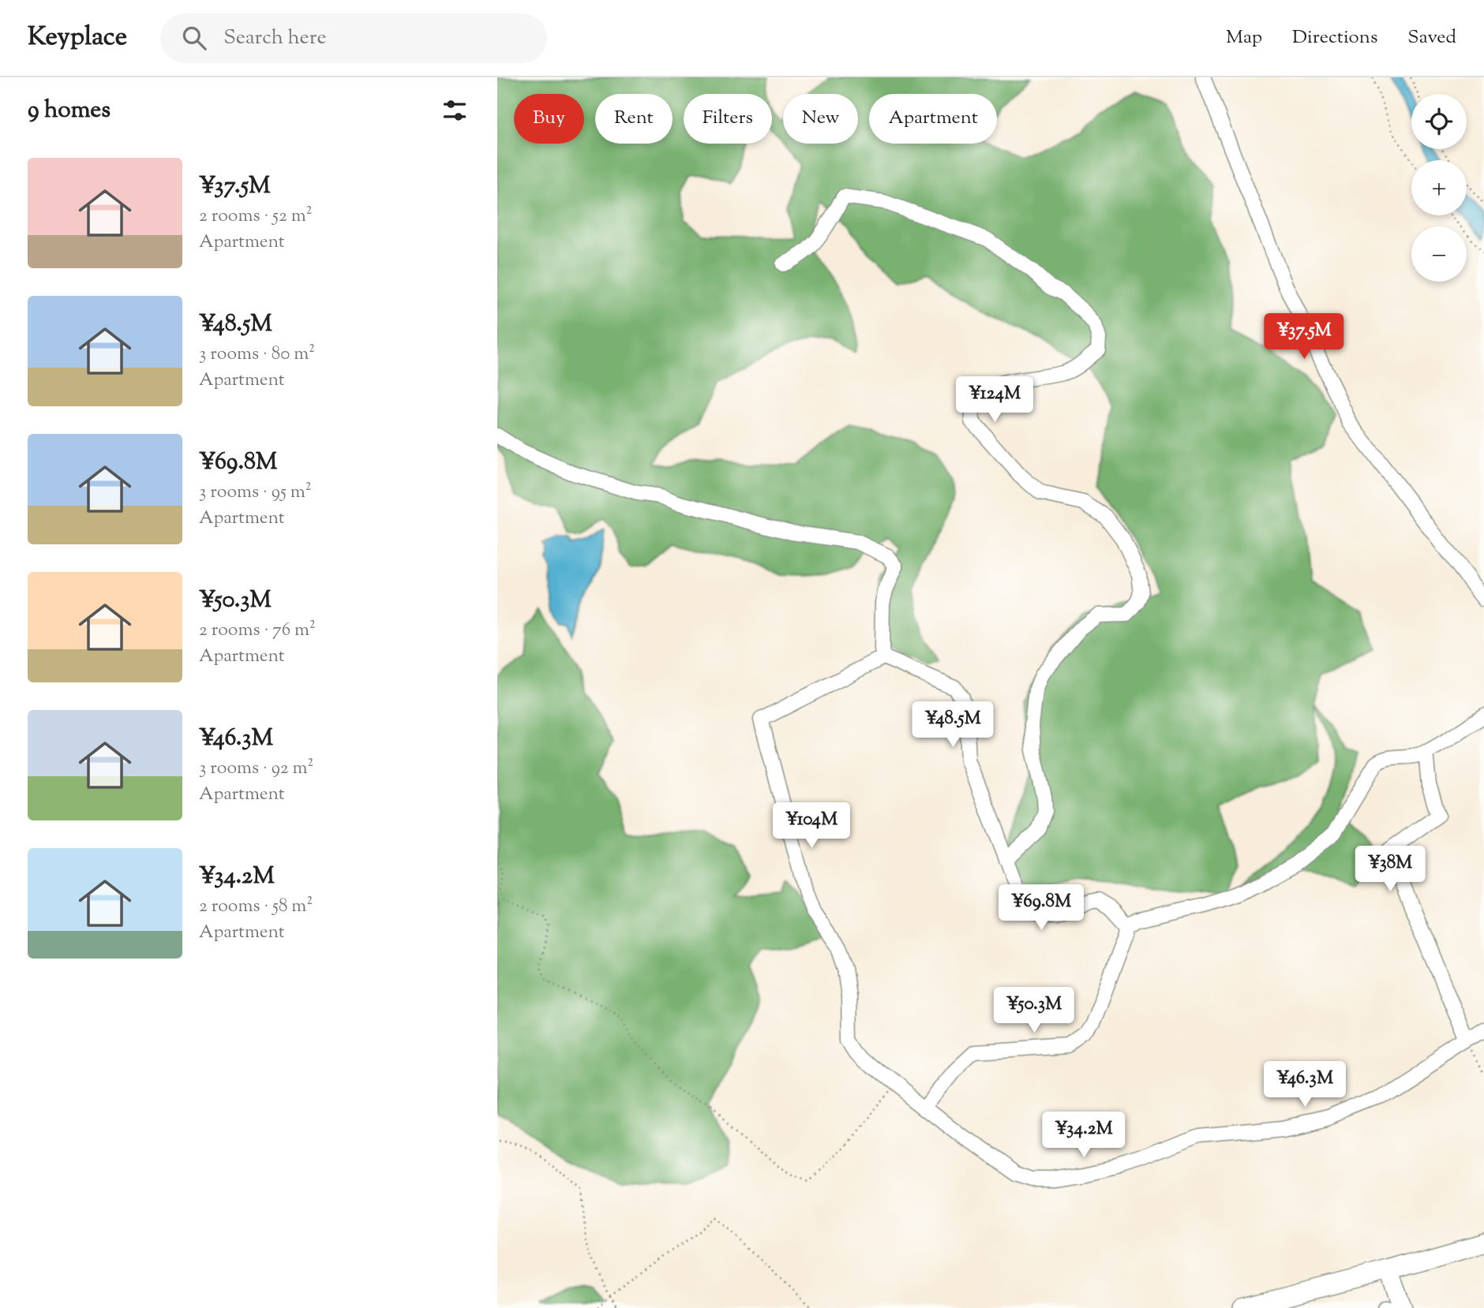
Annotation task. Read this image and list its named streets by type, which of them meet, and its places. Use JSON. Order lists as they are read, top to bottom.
{
  "page": {
    "header": "Keyplace",
    "search": "Search here",
    "nav": ["Map", "Directions", "Saved"],
    "heading": "9 homes",
    "map_buttons": ["+", "−"],
    "chip": [
      "Buy",
      "Rent",
      "Filters",
      "New",
      "Apartment"
    ],
    "list": [
      {
        "name": "¥37.5M",
        "note": "2 rooms · 52 m² · Apartment"
      },
      {
        "name": "¥48.5M",
        "note": "3 rooms · 80 m² · Apartment"
      },
      {
        "name": "¥69.8M",
        "note": "3 rooms · 95 m² · Apartment"
      },
      {
        "name": "¥50.3M",
        "note": "2 rooms · 76 m² · Apartment"
      },
      {
        "name": "¥46.3M",
        "note": "3 rooms · 92 m² · Apartment"
      },
      {
        "name": "¥34.2M",
        "note": "2 rooms · 58 m² · Apartment"
      }
    ],
    "price": [
      "¥37.5M",
      "¥124M",
      "¥48.5M",
      "¥104M",
      "¥38M",
      "¥69.8M",
      "¥50.3M",
      "¥46.3M",
      "¥34.2M"
    ]
  }
}
